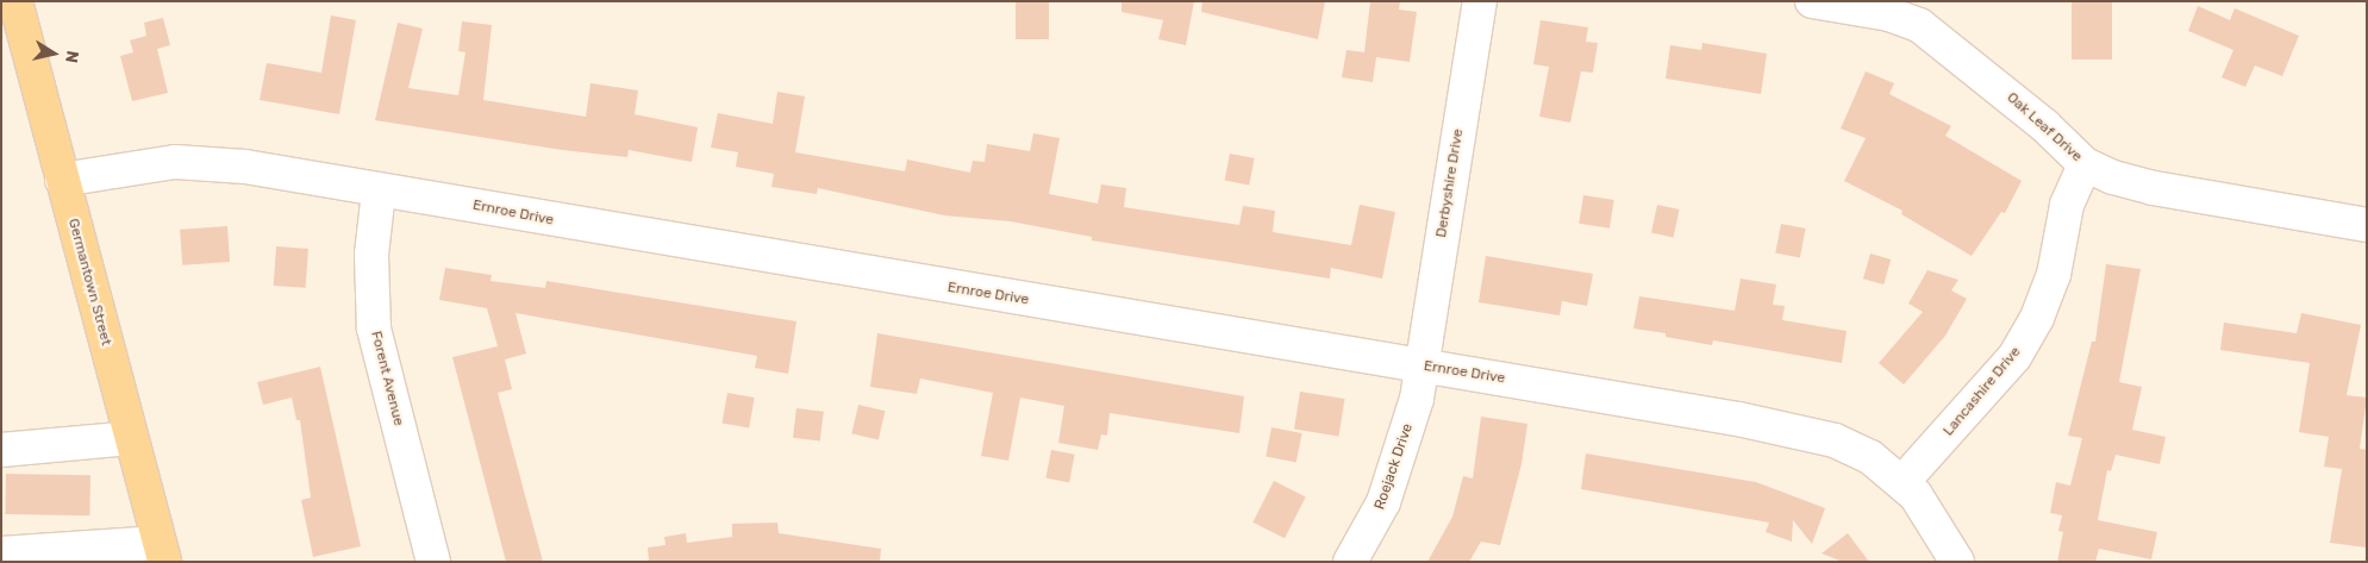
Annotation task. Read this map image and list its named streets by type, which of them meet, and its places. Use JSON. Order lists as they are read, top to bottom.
{
  "streets": {
    "main road": ["Germantown Street"],
    "street": [
      "Oak Leaf Drive",
      "Derbyshire Drive",
      "Ernroe Drive",
      "Forent Avenue",
      "Lancashire Drive",
      "Roejack Drive"
    ]
  },
  "crossings": [
    ["Oak Leaf Drive", "Lancashire Drive"],
    ["Derbyshire Drive", "Ernroe Drive"],
    ["Derbyshire Drive", "Roejack Drive"],
    ["Ernroe Drive", "Germantown Street"],
    ["Ernroe Drive", "Forent Avenue"],
    ["Ernroe Drive", "Lancashire Drive"],
    ["Ernroe Drive", "Roejack Drive"]
  ],
  "north": "right"
}
